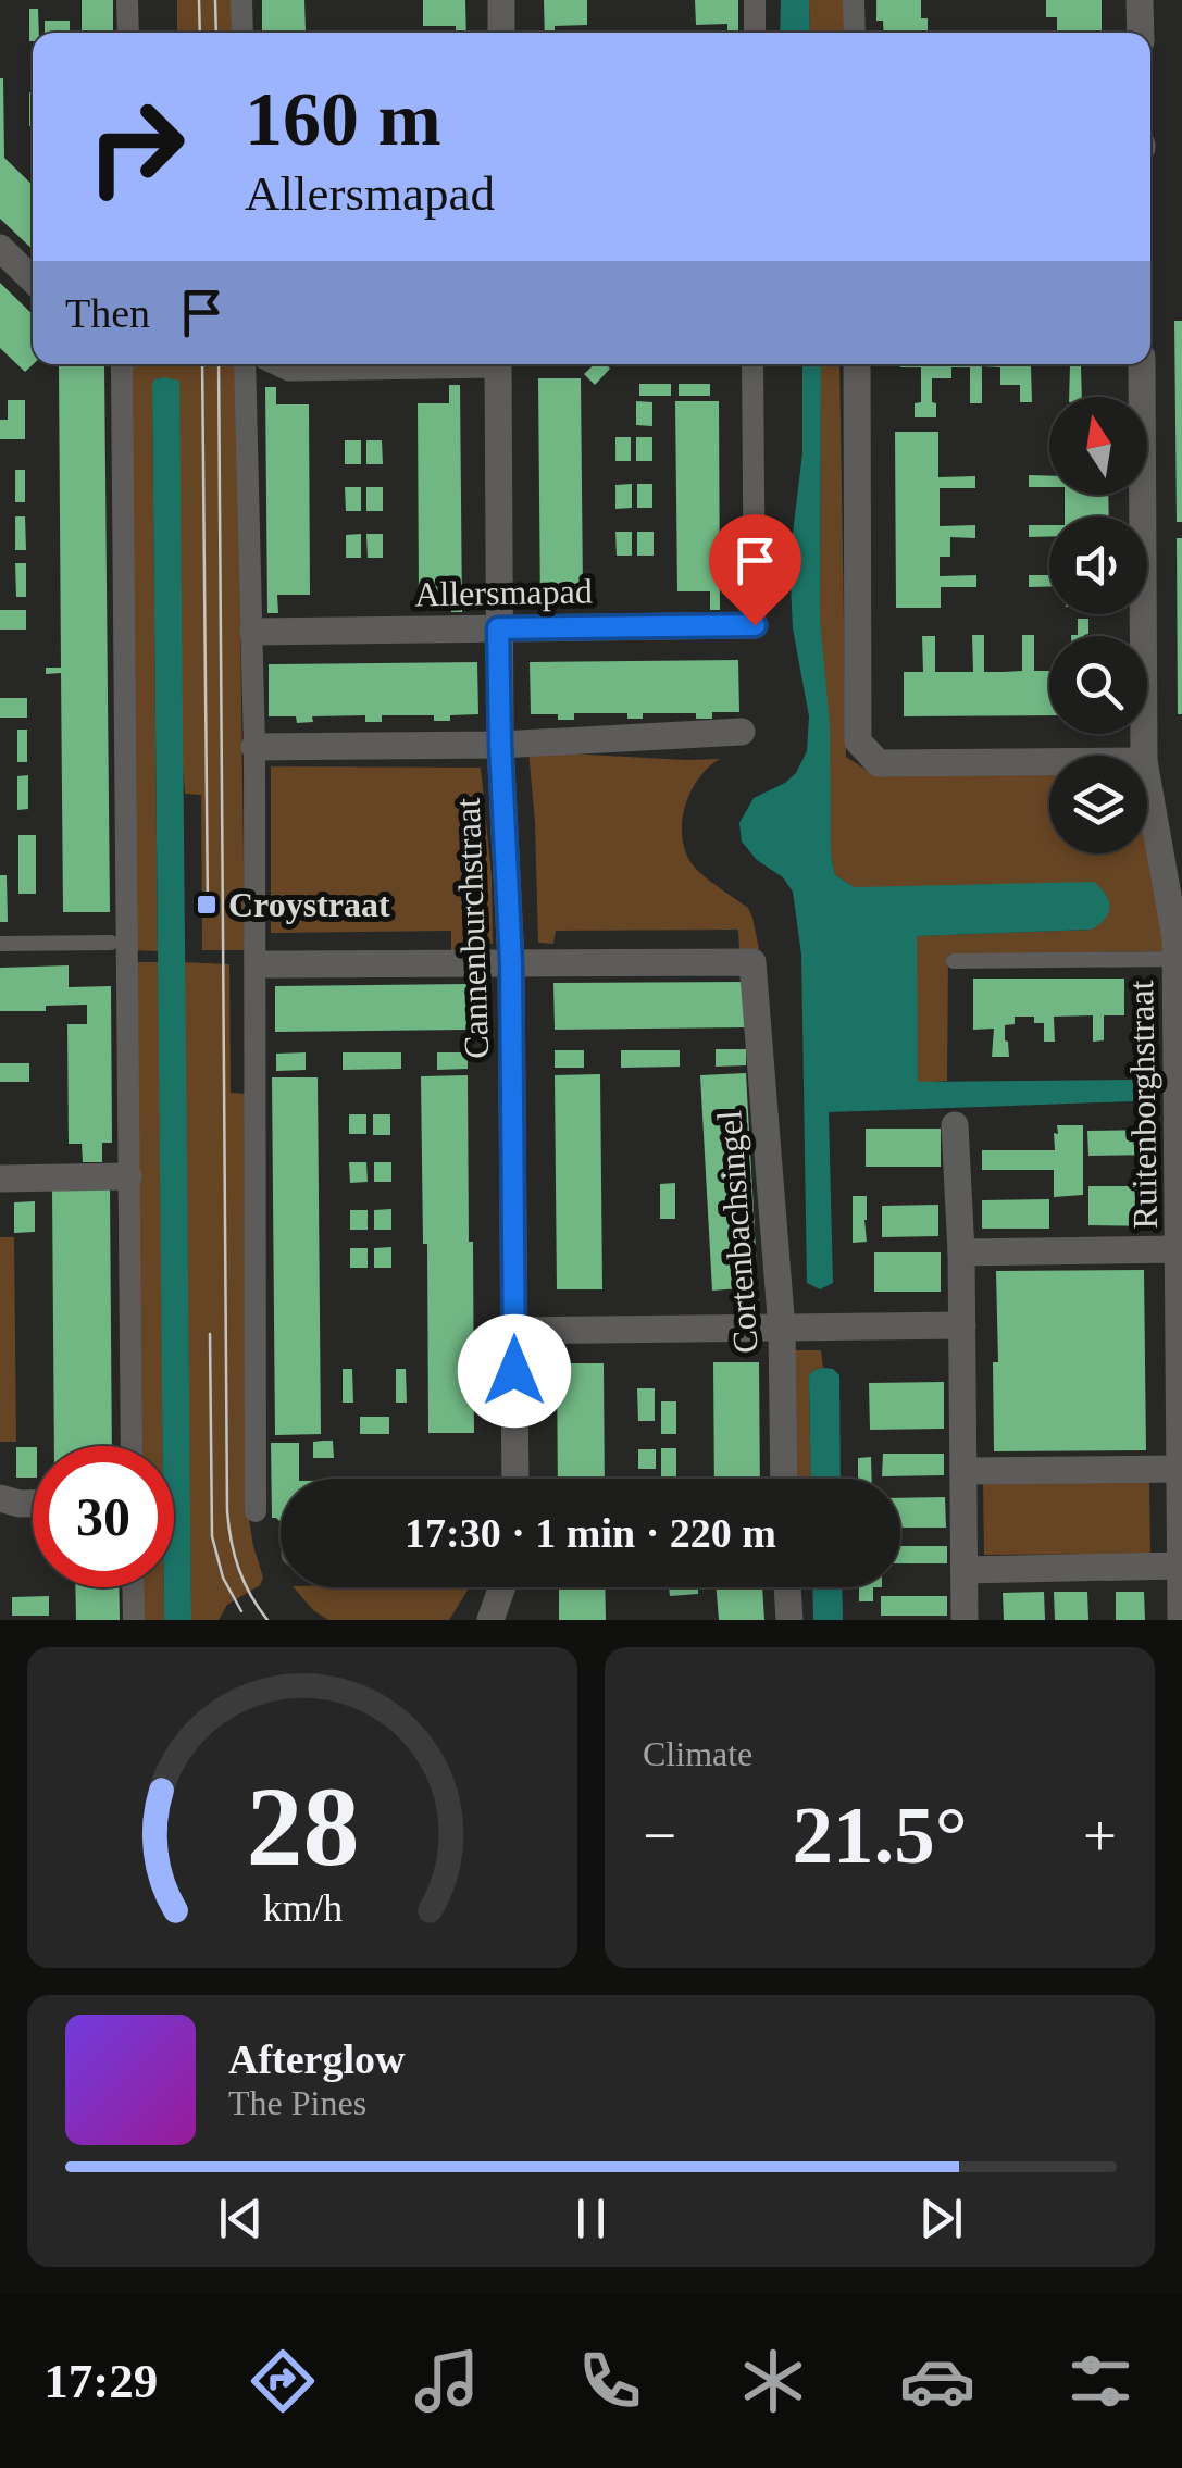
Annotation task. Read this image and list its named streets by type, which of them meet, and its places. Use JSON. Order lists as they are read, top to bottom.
{
  "streets": {
    "street": [
      "Allersmapad",
      "Cannenburchstraat",
      "Ruitenborghstraat",
      "Cortenbachsingel"
    ]
  },
  "crossings": [
    ["Allersmapad", "Cannenburchstraat"],
    ["Cannenburchstraat", "Cortenbachsingel"]
  ],
  "places": {
    "transit": ["Croystraat"]
  },
  "north": "top",
  "page": {
    "turn": ["160 m", "Allersmapad"],
    "then": "Then",
    "limit": "30",
    "trip": "17:30 · 1 min · 220 m",
    "tile": "Climate",
    "heat": ["−", "21.5°", "+"],
    "song": ["Afterglow", "The Pines"],
    "tabs": "17:29",
    "gauge": ["28", "km/h"]
  }
}
